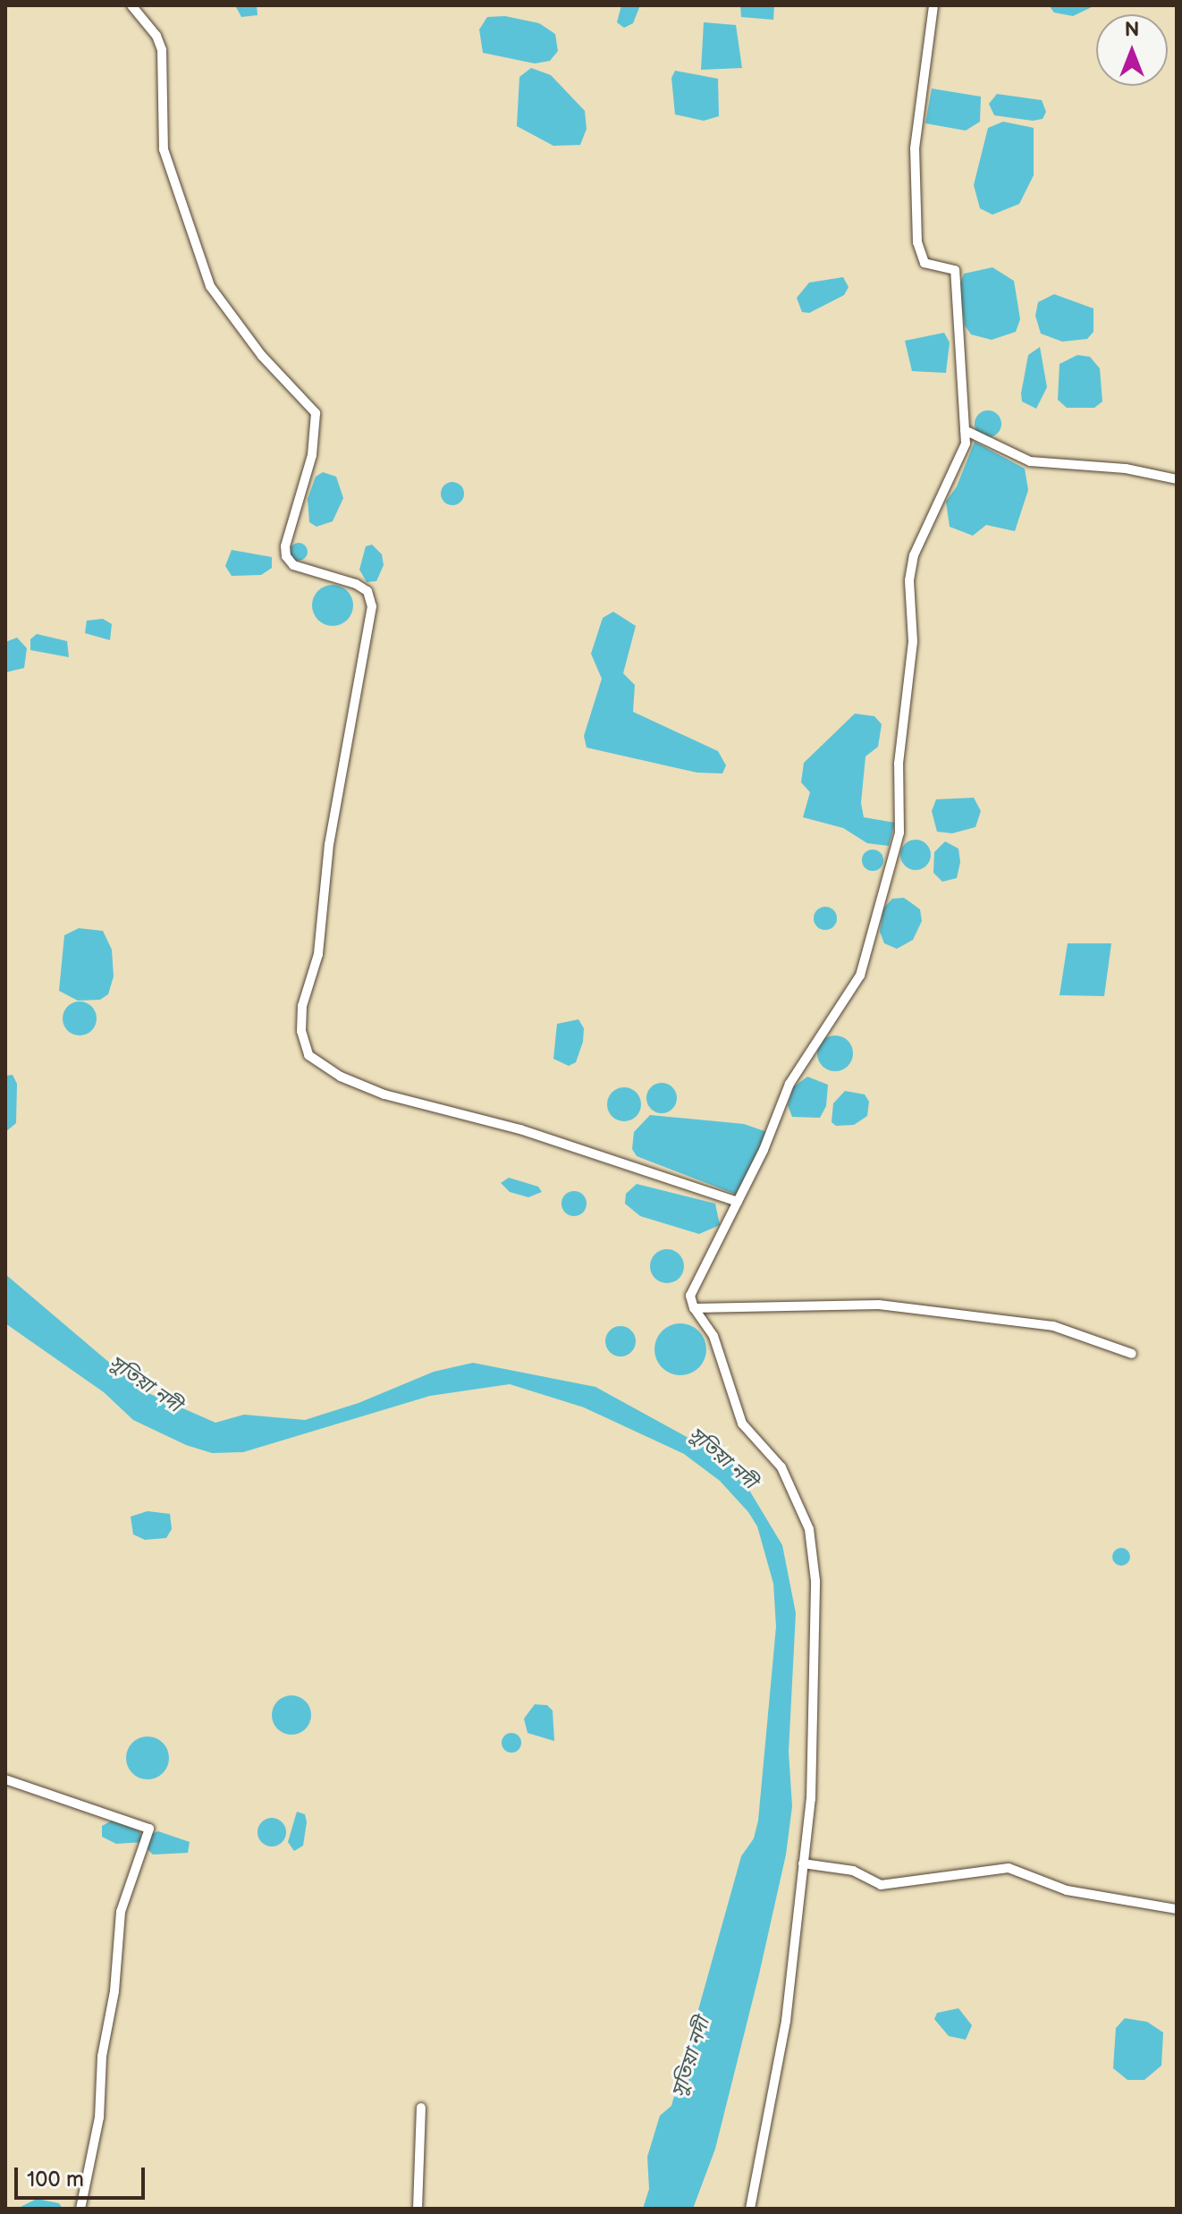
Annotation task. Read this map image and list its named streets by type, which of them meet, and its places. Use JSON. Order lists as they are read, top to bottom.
{
  "water": ["সুতিয়া নদী"],
  "scale_bar": "100 m",
  "north": "top"
}
